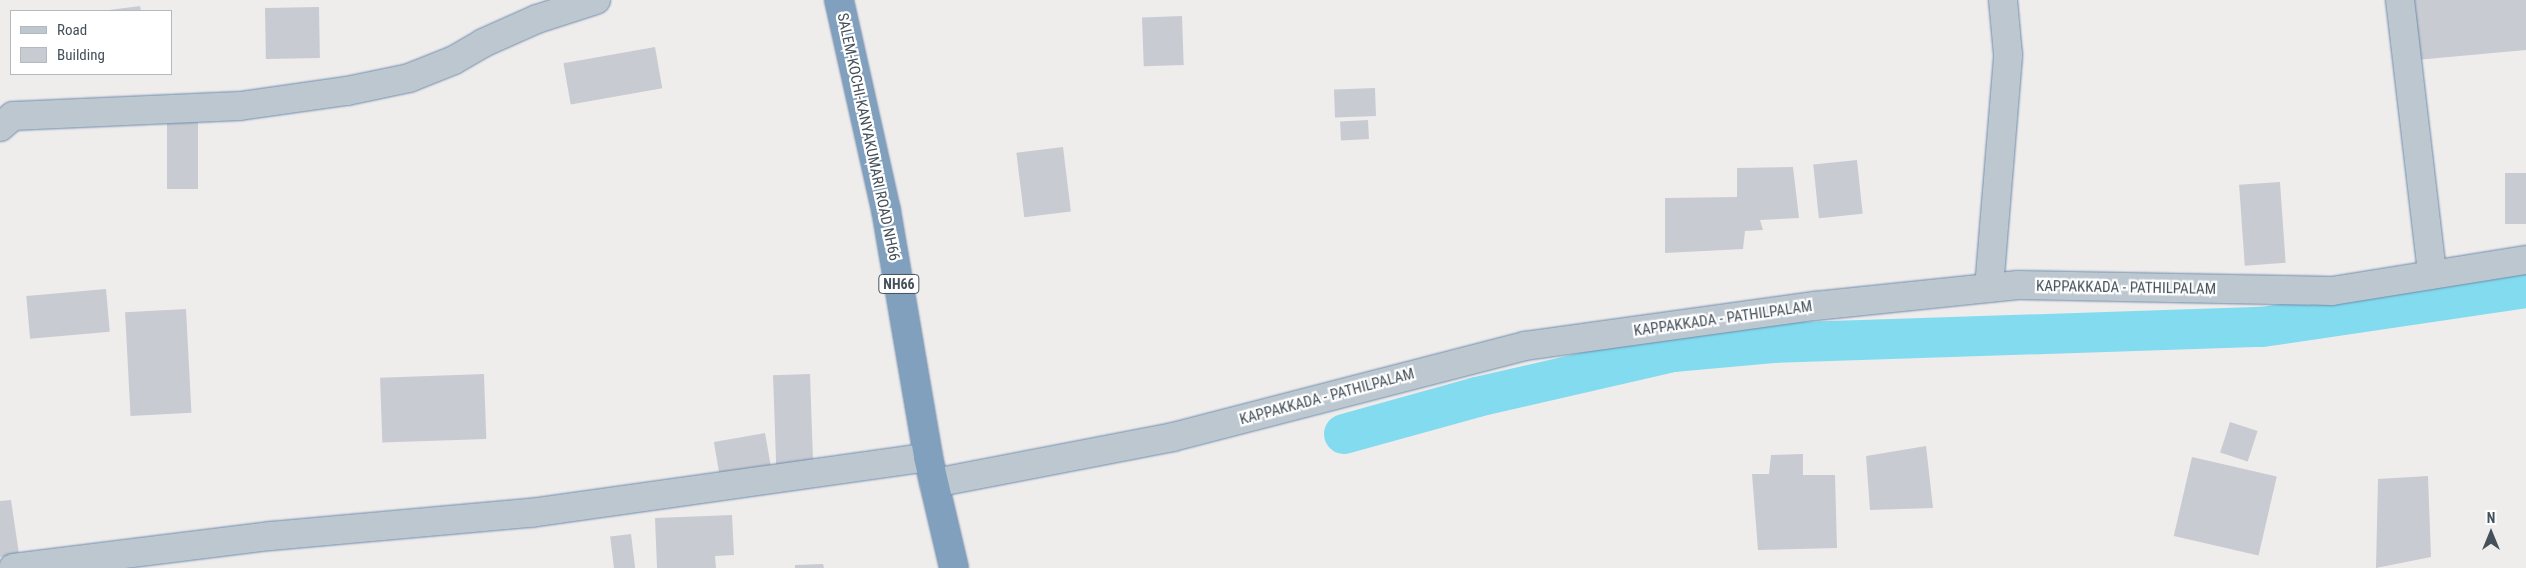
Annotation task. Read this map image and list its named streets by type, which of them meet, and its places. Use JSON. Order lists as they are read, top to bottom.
{
  "streets": {
    "highway": ["SALEM-KOCHI-KANYAKUMARI ROAD NH66", "NH66"],
    "street": ["KAPPAKKADA - PATHILPALAM"]
  },
  "crossings": [
    ["SALEM-KOCHI-KANYAKUMARI ROAD NH66", "KAPPAKKADA - PATHILPALAM"]
  ],
  "legend": ["Road", "Building"],
  "north": "top"
}
